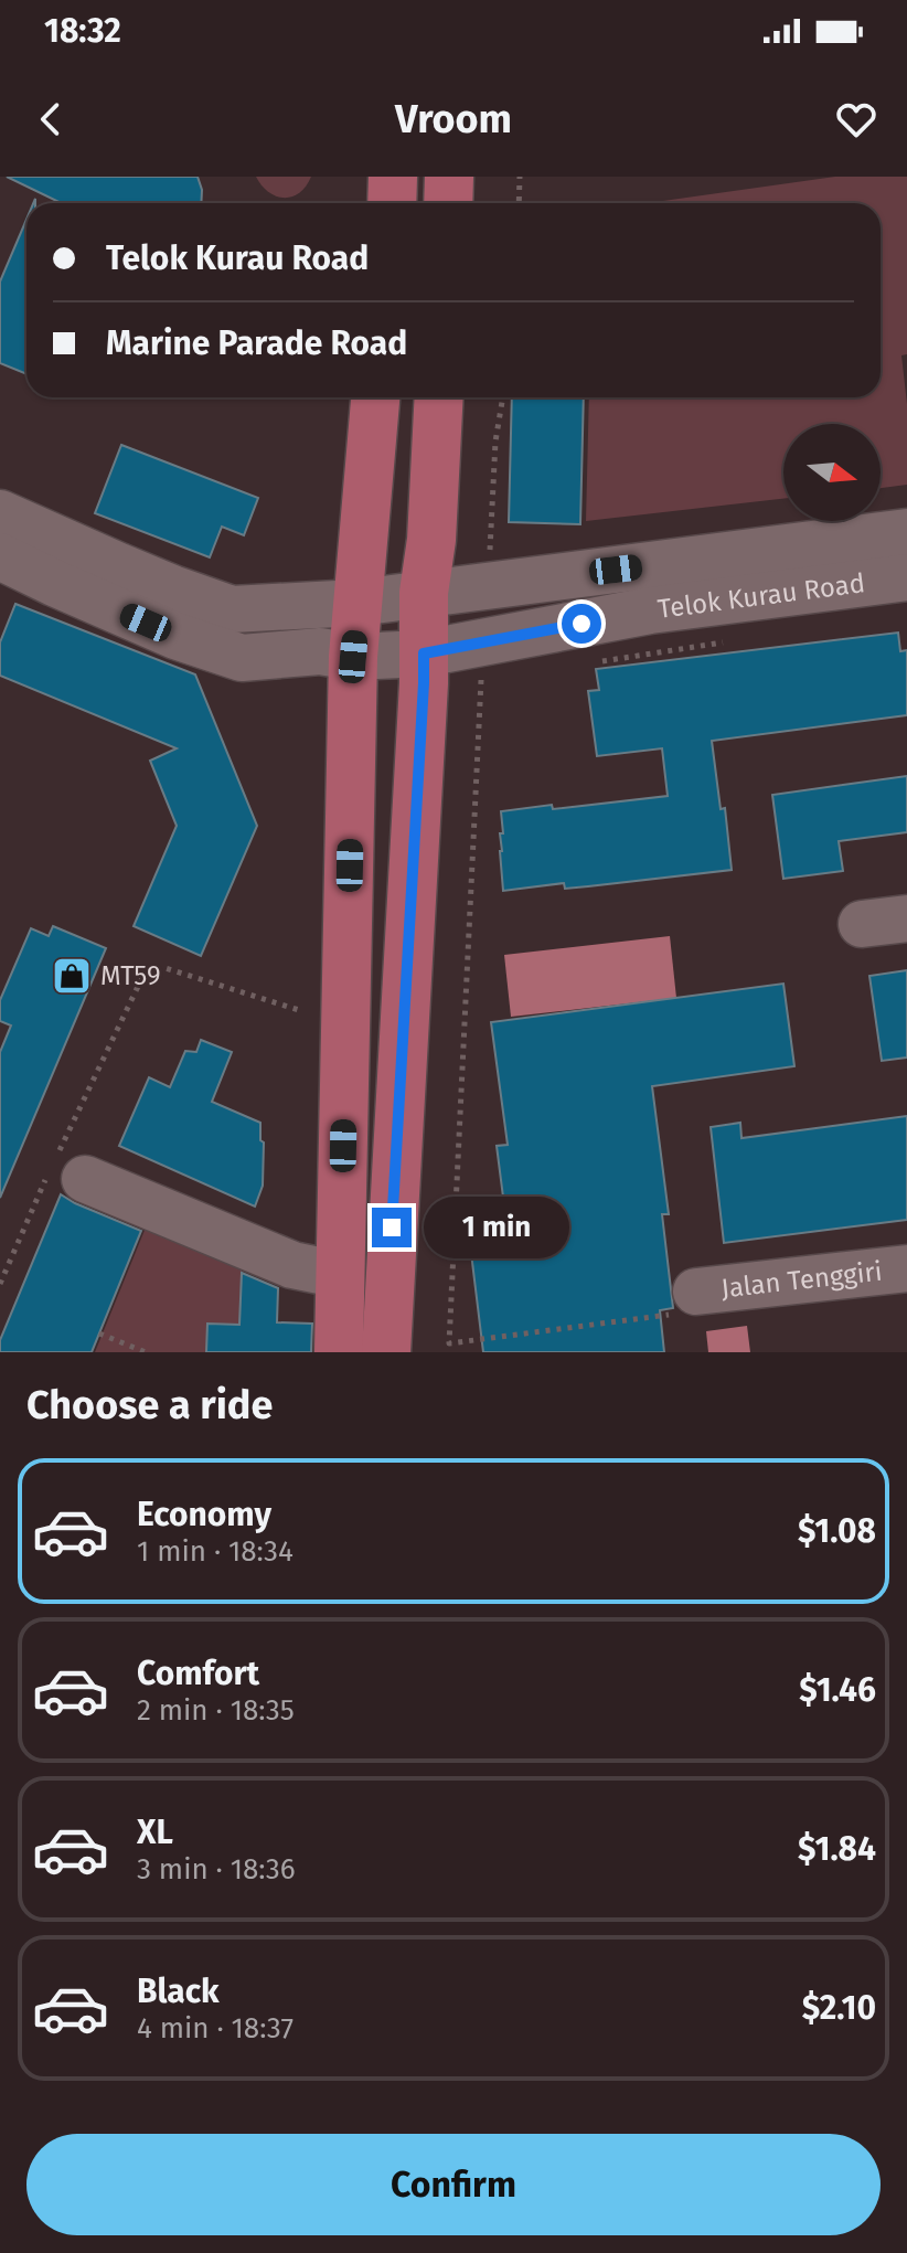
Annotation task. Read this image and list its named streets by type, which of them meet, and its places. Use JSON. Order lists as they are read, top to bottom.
{
  "streets": {
    "street": ["Telok Kurau Road", "Jalan Tenggiri"]
  },
  "places": {
    "shop": ["MT59"]
  },
  "north": "right",
  "page": {
    "status": "18:32",
    "header": "Vroom",
    "banner": ["Telok Kurau Road", "Marine Parade Road"],
    "bubble": "1 min",
    "heading": "Choose a ride",
    "list": [
      {
        "name": "Economy",
        "note": "1 min · 18:34",
        "value": "$1.08"
      },
      {
        "name": "Comfort",
        "note": "2 min · 18:35",
        "value": "$1.46"
      },
      {
        "name": "XL",
        "note": "3 min · 18:36",
        "value": "$1.84"
      },
      {
        "name": "Black",
        "note": "4 min · 18:37",
        "value": "$2.10"
      }
    ],
    "buttons": "Confirm"
  }
}
